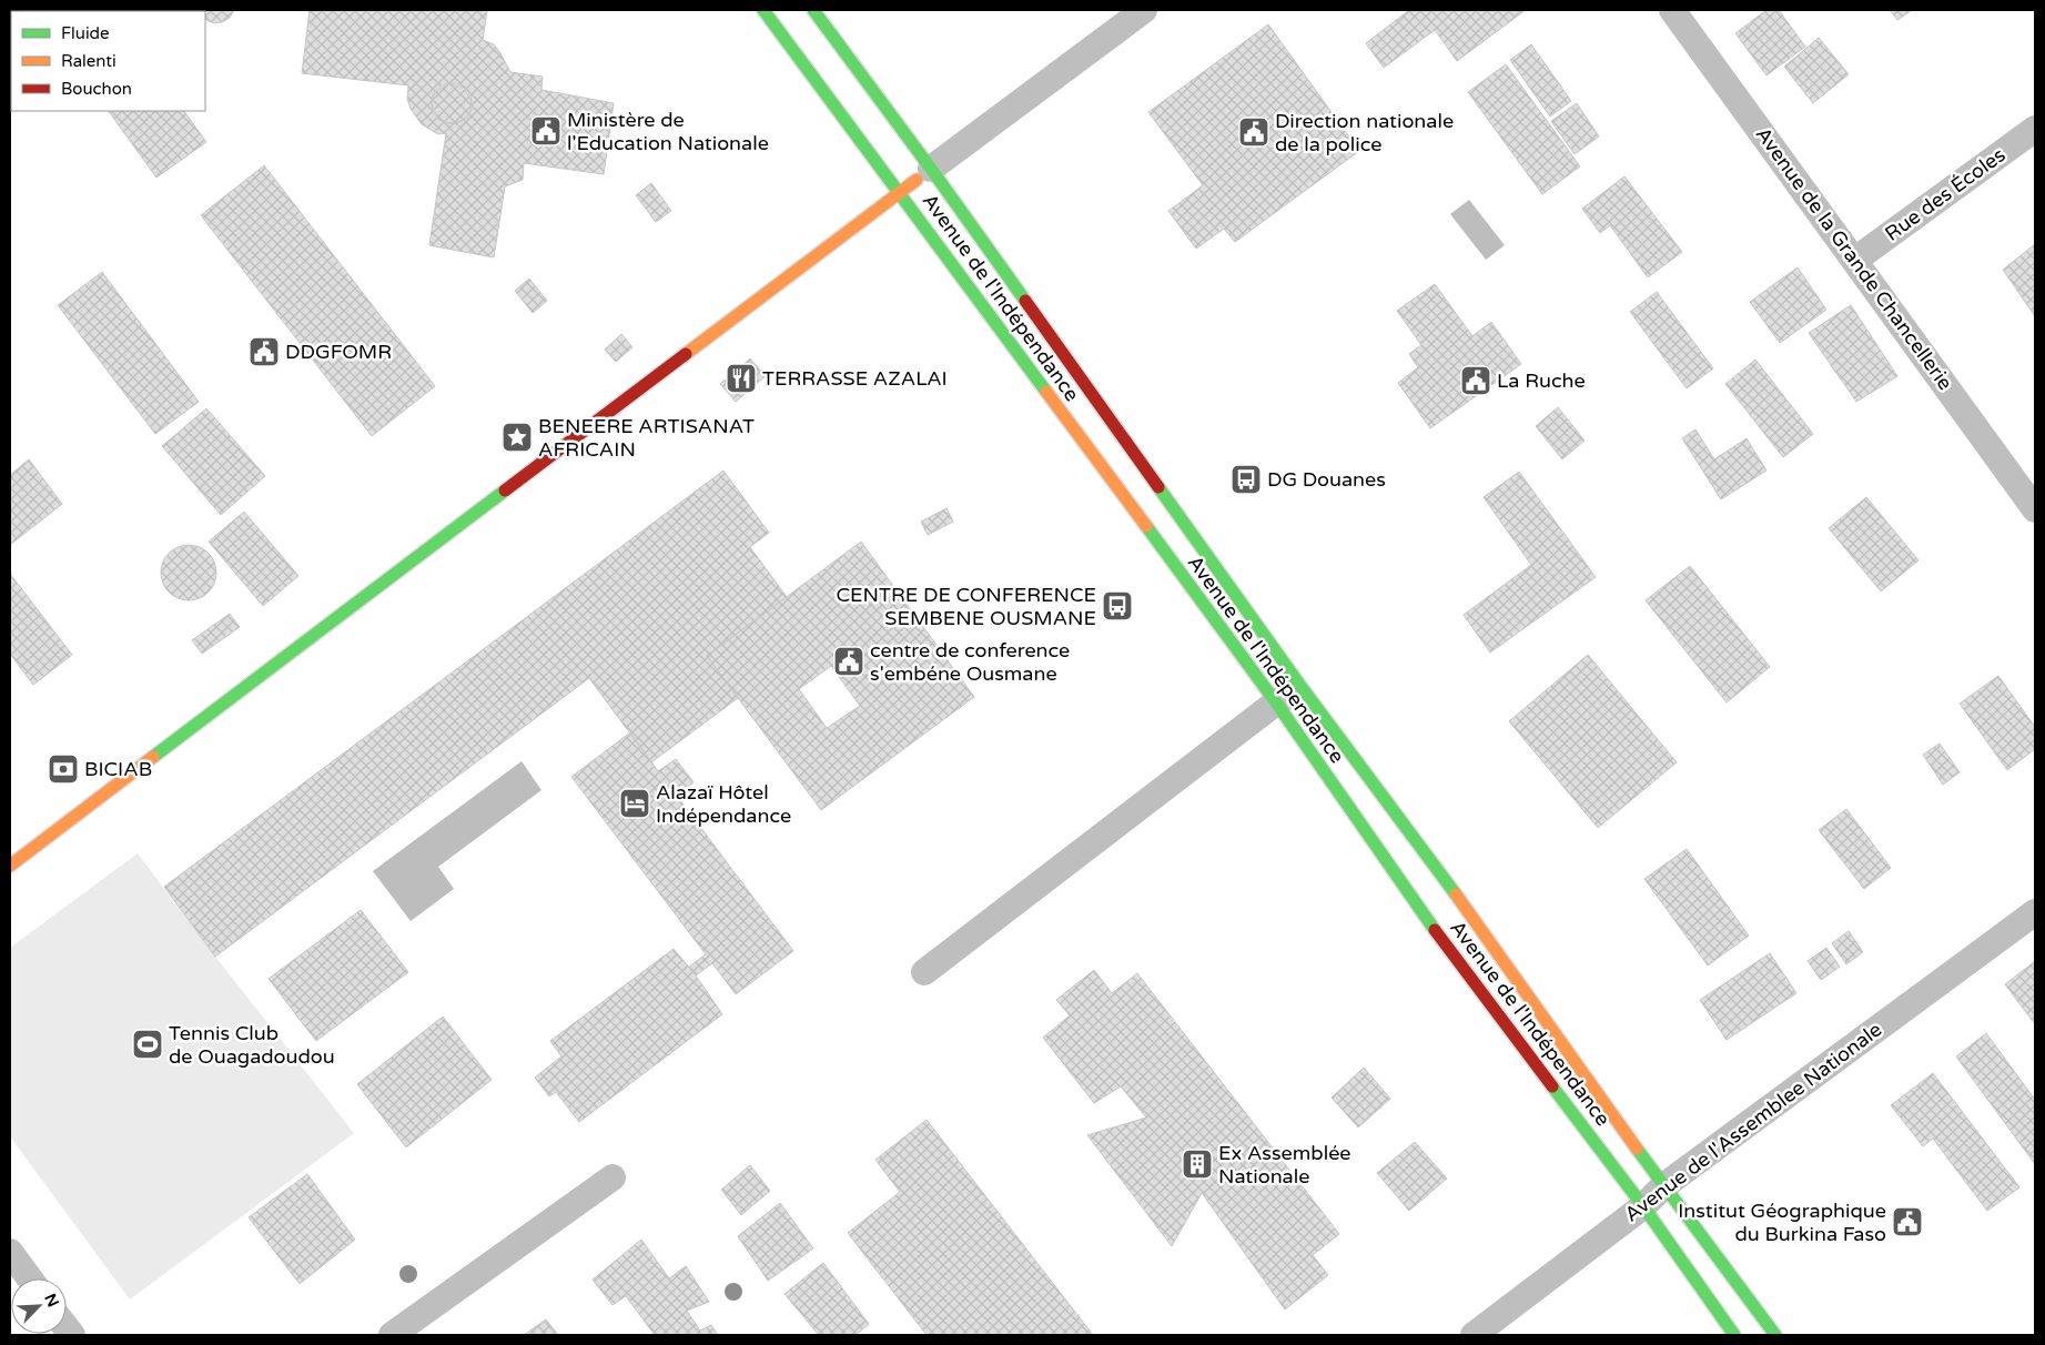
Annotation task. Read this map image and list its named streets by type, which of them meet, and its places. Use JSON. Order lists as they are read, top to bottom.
{
  "streets": {
    "main road": ["Avenue de l'Indépendance"],
    "street": ["Rue des Écoles", "Avenue de la Grande Chancellerie", "Avenue de l'Assemblee Nationale"]
  },
  "crossings": [
    ["Rue des Écoles", "Avenue de la Grande Chancellerie"],
    ["Avenue de l'Indépendance", "Avenue de l'Assemblee Nationale"]
  ],
  "places": {
    "public building": [
      "Ministère de l'Education Nationale",
      "Direction nationale de la police",
      "DDGFOMR",
      "La Ruche",
      "centre de conference s'embéne Ousmane",
      "Institut Géographique du Burkina Faso"
    ],
    "restaurant": ["TERRASSE AZALAI"],
    "place": ["BENEERE ARTISANAT AFRICAIN"],
    "bus stop": ["DG Douanes", "CENTRE DE CONFERENCE SEMBENE OUSMANE"],
    "bank": ["BICIAB"],
    "hotel": ["Alazaï Hôtel Indépendance"],
    "sports": ["Tennis Club de Ouagadoudou"],
    "building": ["Ex Assemblée Nationale"]
  },
  "legend": ["Fluide", "Ralenti", "Bouchon"],
  "north": "top right"
}
